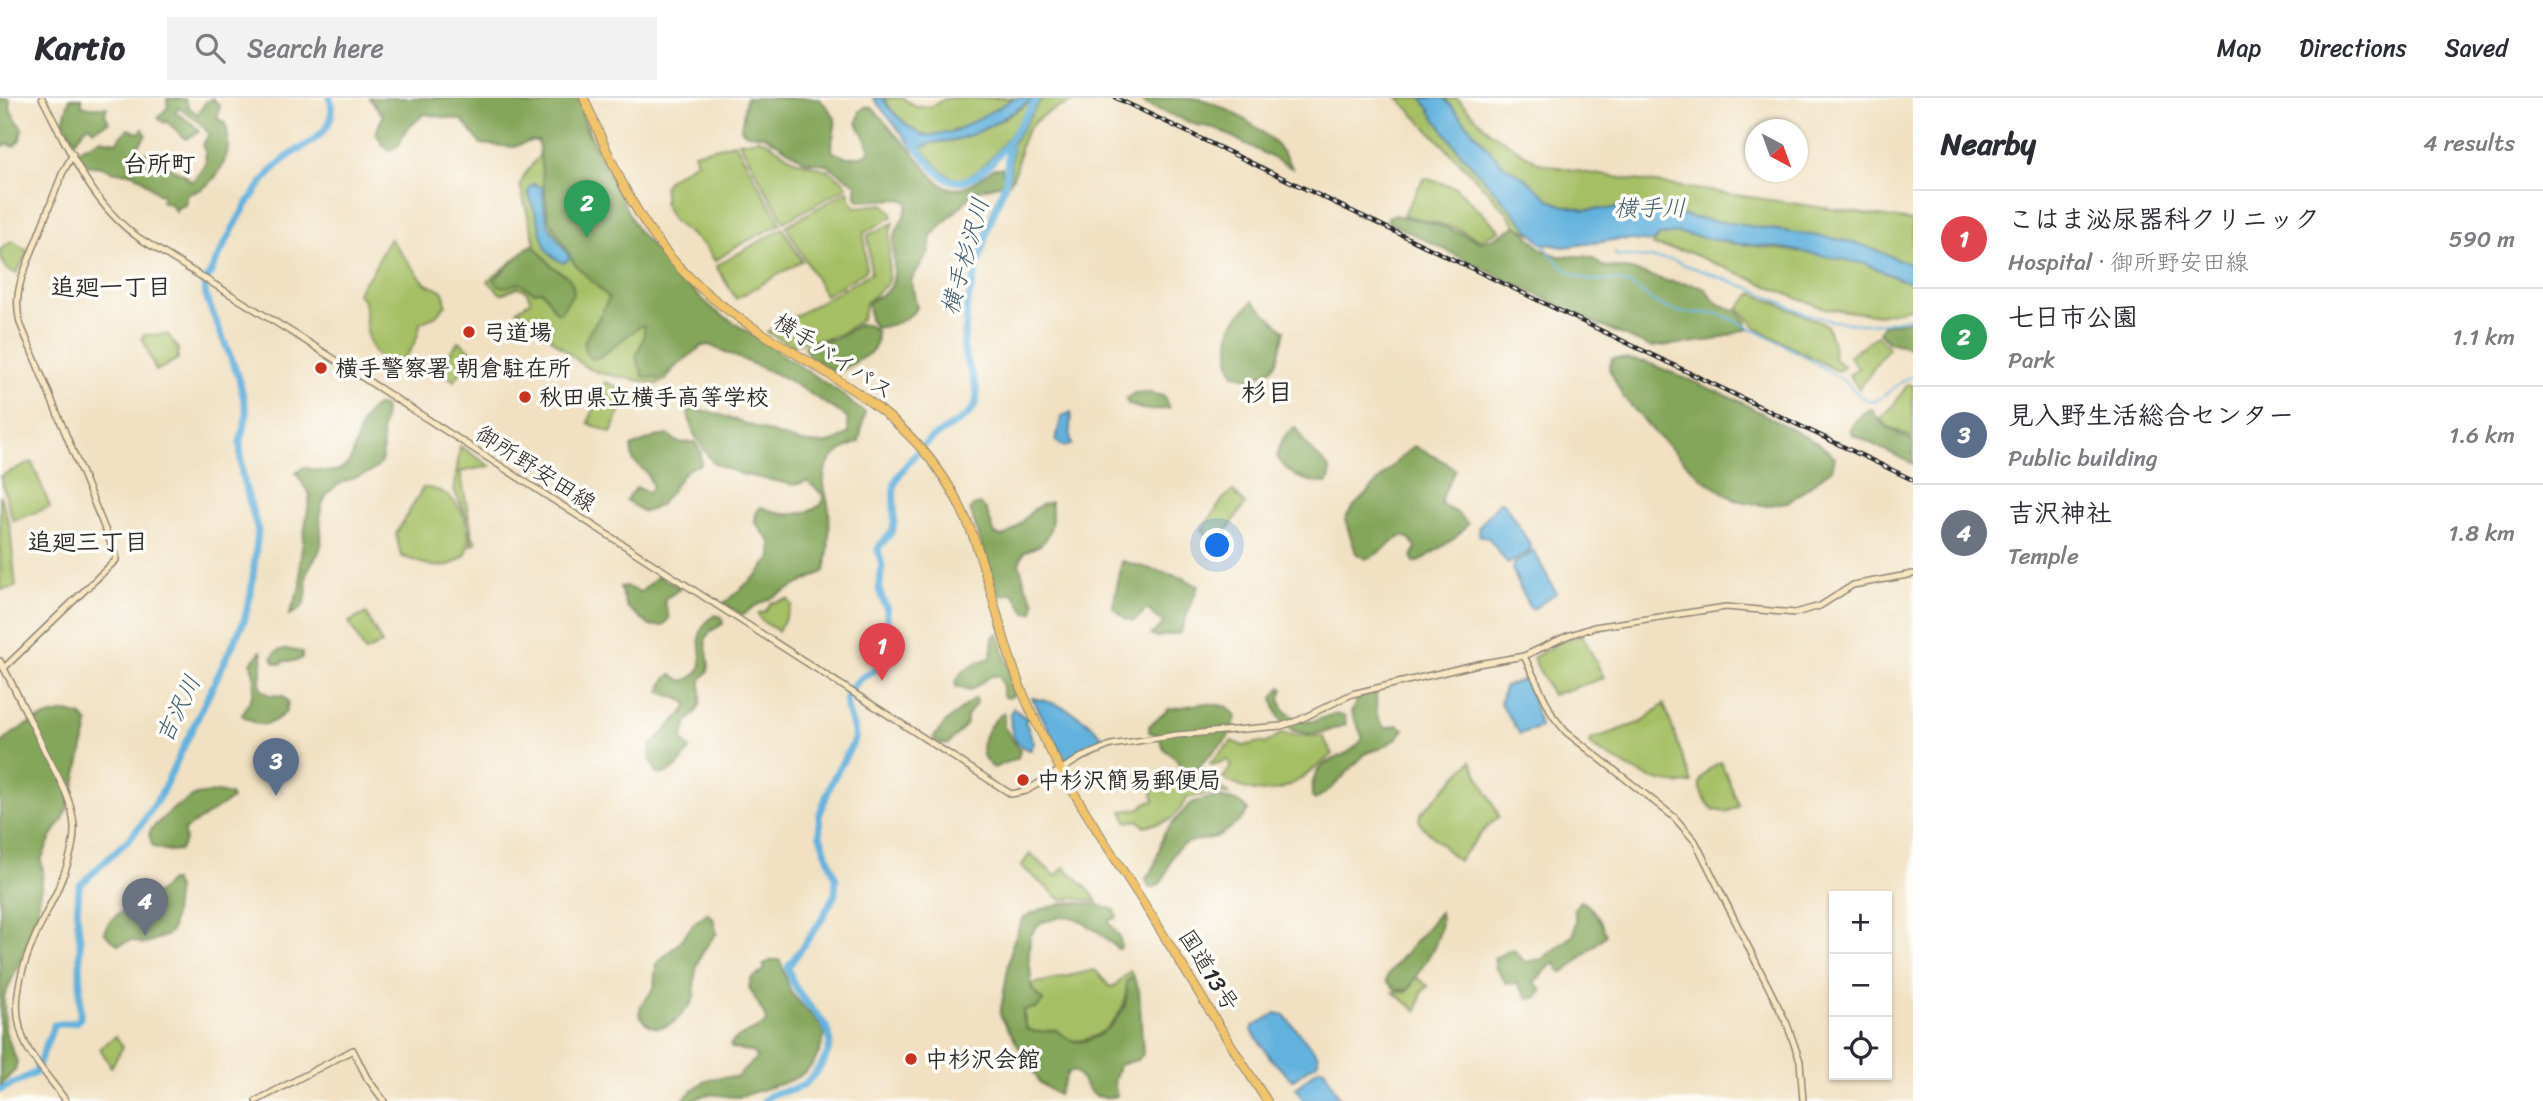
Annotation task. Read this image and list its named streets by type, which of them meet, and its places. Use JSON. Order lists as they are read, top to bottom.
{
  "streets": {
    "highway": ["横手バイパス", "国道13号"],
    "street": ["御所野安田線"]
  },
  "crossings": [
    ["横手バイパス", "御所野安田線"],
    ["横手バイパス", "国道13号"]
  ],
  "districts": [
    "台所町",
    "追廻一丁目",
    "杉目",
    "追廻三丁目"
  ],
  "water": ["横手川", "横手杉沢川", "吉沢川"],
  "places": [
    "弓道場",
    "横手警察署 朝倉駐在所",
    "秋田県立横手高等学校",
    "中杉沢簡易郵便局",
    "中杉沢会館"
  ],
  "north": "bottom right",
  "page": {
    "header": "Kartio",
    "search": "Search here",
    "nav": ["Map", "Directions", "Saved"],
    "heading": ["Nearby", "4 results"],
    "pins": [
      "2",
      "1",
      "3",
      "4"
    ],
    "list": [
      {
        "mark": "1",
        "name": "こはま泌尿器科クリニック",
        "note": "Hospital · 御所野安田線",
        "value": "590 m"
      },
      {
        "mark": "2",
        "name": "七日市公園",
        "note": "Park",
        "value": "1.1 km"
      },
      {
        "mark": "3",
        "name": "見入野生活総合センター",
        "note": "Public building",
        "value": "1.6 km"
      },
      {
        "mark": "4",
        "name": "吉沢神社",
        "note": "Temple",
        "value": "1.8 km"
      }
    ],
    "map_buttons": ["+", "−"]
  }
}
